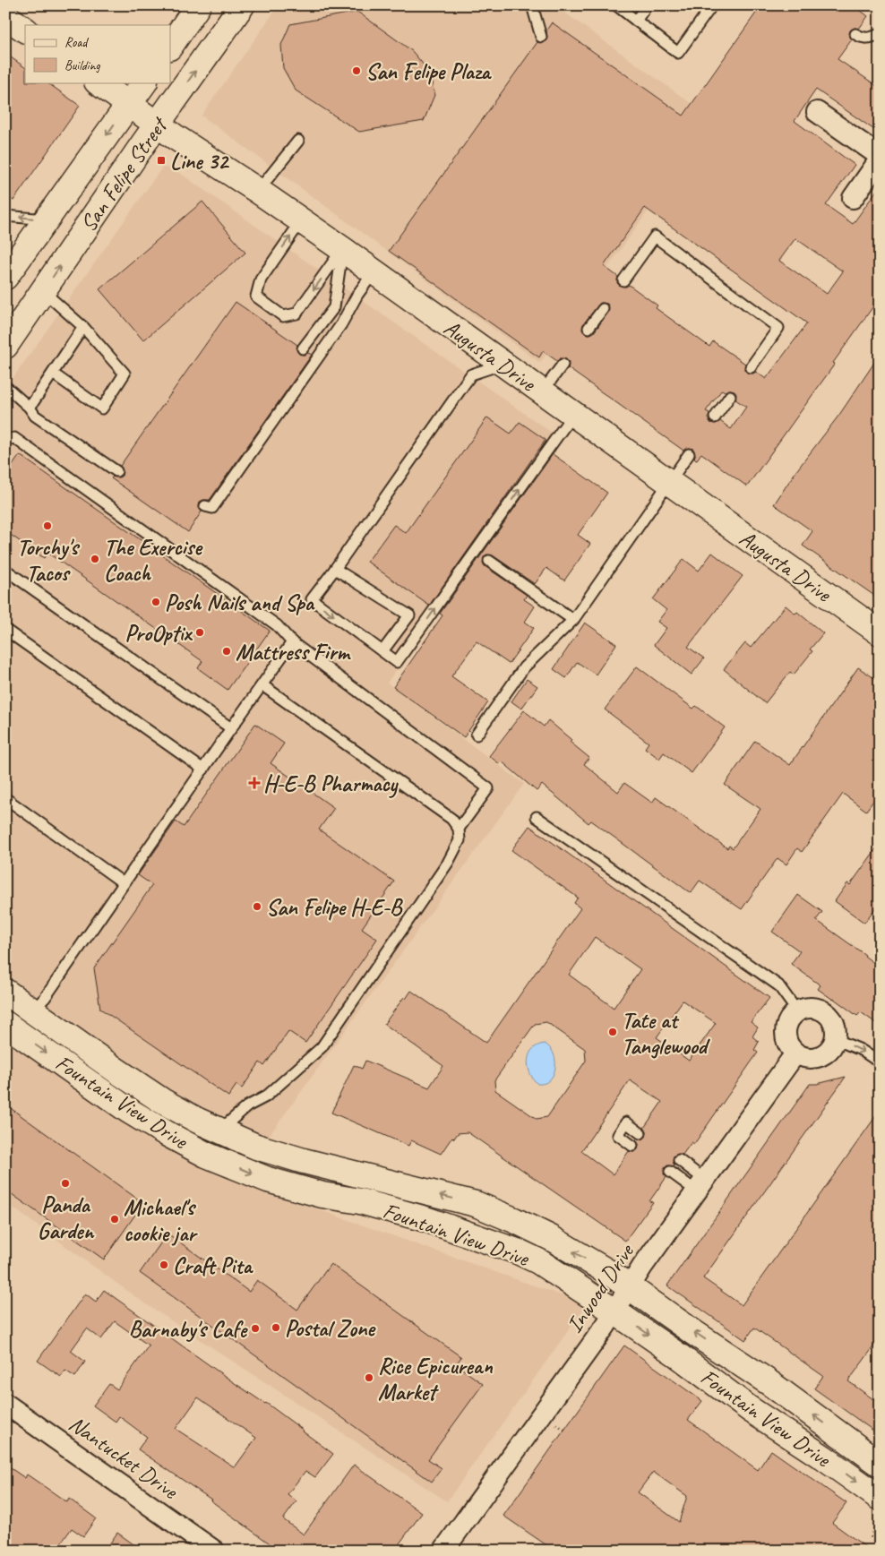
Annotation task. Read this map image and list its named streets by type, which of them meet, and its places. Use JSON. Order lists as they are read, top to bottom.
{
  "streets": {
    "main road": ["San Felipe Street", "Augusta Drive", "Fountain View Drive"],
    "street": ["Inwood Drive", "Nantucket Drive"]
  },
  "crossings": [
    ["San Felipe Street", "Augusta Drive"],
    ["Fountain View Drive", "Inwood Drive"]
  ],
  "places": {
    "other": [
      "San Felipe Plaza",
      "Torchy's Tacos",
      "The Exercise Coach",
      "Posh Nails and Spa",
      "ProOptix",
      "Mattress Firm",
      "San Felipe H-E-B",
      "Tate at Tanglewood",
      "Panda Garden",
      "Michael's cookie jar",
      "Craft Pita",
      "Postal Zone",
      "Barnaby's Cafe",
      "Rice Epicurean Market"
    ],
    "transit": ["Line 32"],
    "health": ["H-E-B Pharmacy"]
  },
  "legend": ["Road", "Building"]
}
